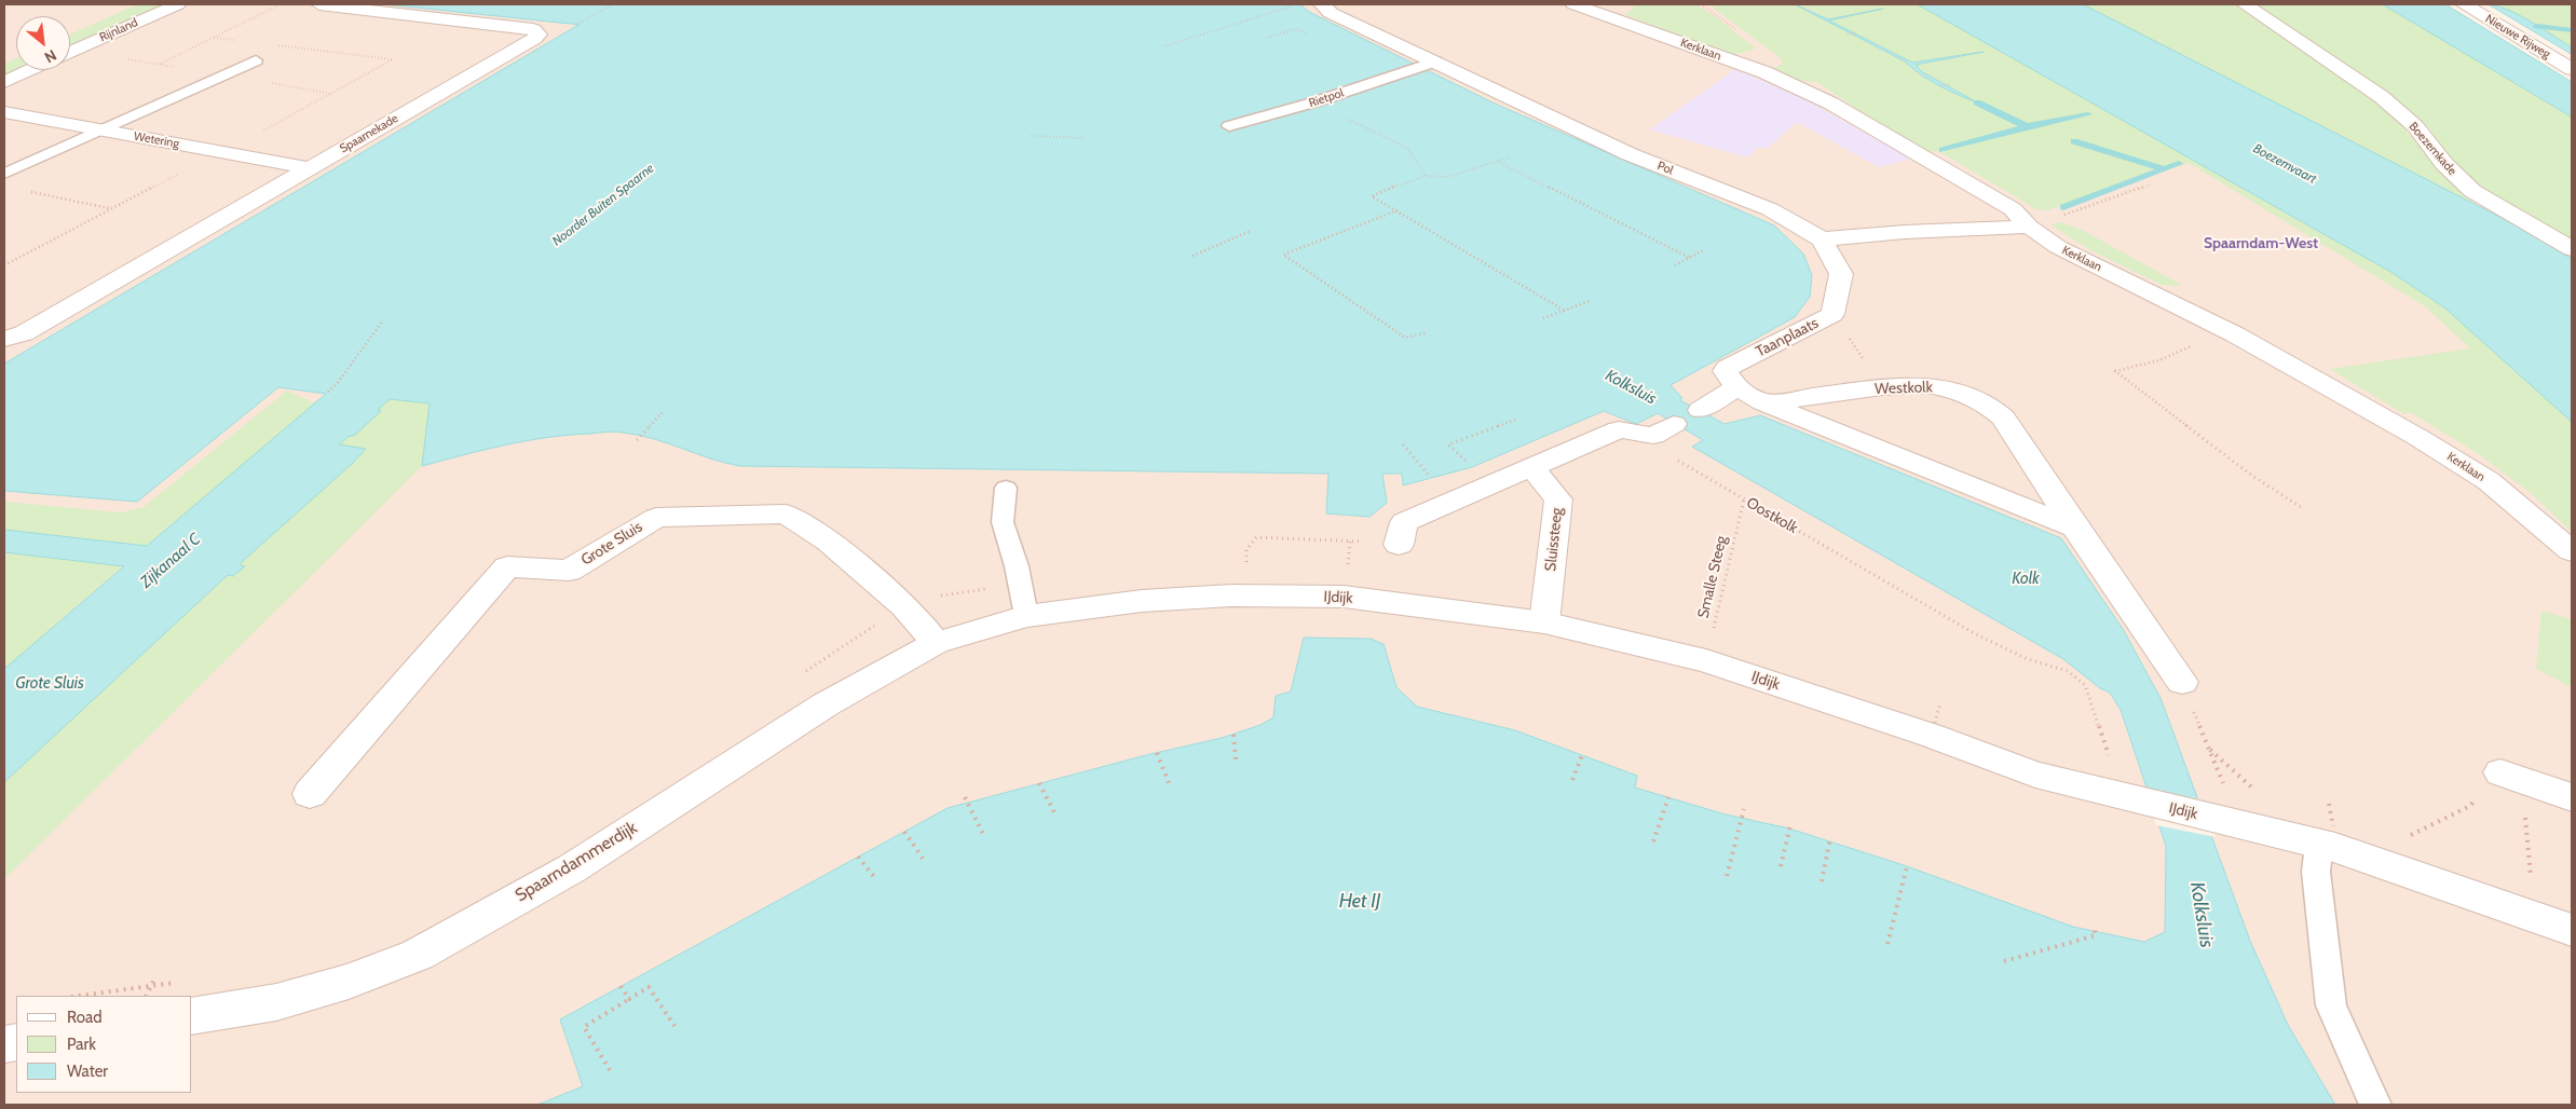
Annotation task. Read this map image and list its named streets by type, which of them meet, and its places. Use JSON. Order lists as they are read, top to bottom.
{
  "streets": {
    "street": [
      "Rijnland",
      "Nieuwe Rijweg",
      "Kerklaan",
      "Spaarnekade",
      "Wetering",
      "Boezemkade",
      "Pol",
      "Taanplaats",
      "Westkolk",
      "Sluissteeg",
      "Grote Sluis",
      "IJdijk",
      "Spaarndammerdijk"
    ],
    "lane": ["Rietpol"],
    "path": ["Oostkolk", "Smalle Steeg"]
  },
  "crossings": [
    ["Rietpol", "Pol"],
    ["Spaarnekade", "Wetering"],
    ["Pol", "Taanplaats"],
    ["Oostkolk", "Smalle Steeg"],
    ["Sluissteeg", "IJdijk"],
    ["Grote Sluis", "IJdijk"],
    ["Grote Sluis", "Spaarndammerdijk"],
    ["Smalle Steeg", "IJdijk"],
    ["IJdijk", "Spaarndammerdijk"]
  ],
  "districts": ["Spaarndam-West"],
  "water": [
    "Boezemvaart",
    "Noorder Buiten Spaarne",
    "Kolksluis",
    "Zijkanaal C",
    "Kolk",
    "Grote Sluis",
    "Het IJ"
  ],
  "legend": ["Road", "Park", "Water"],
  "north": "bottom right"
}
